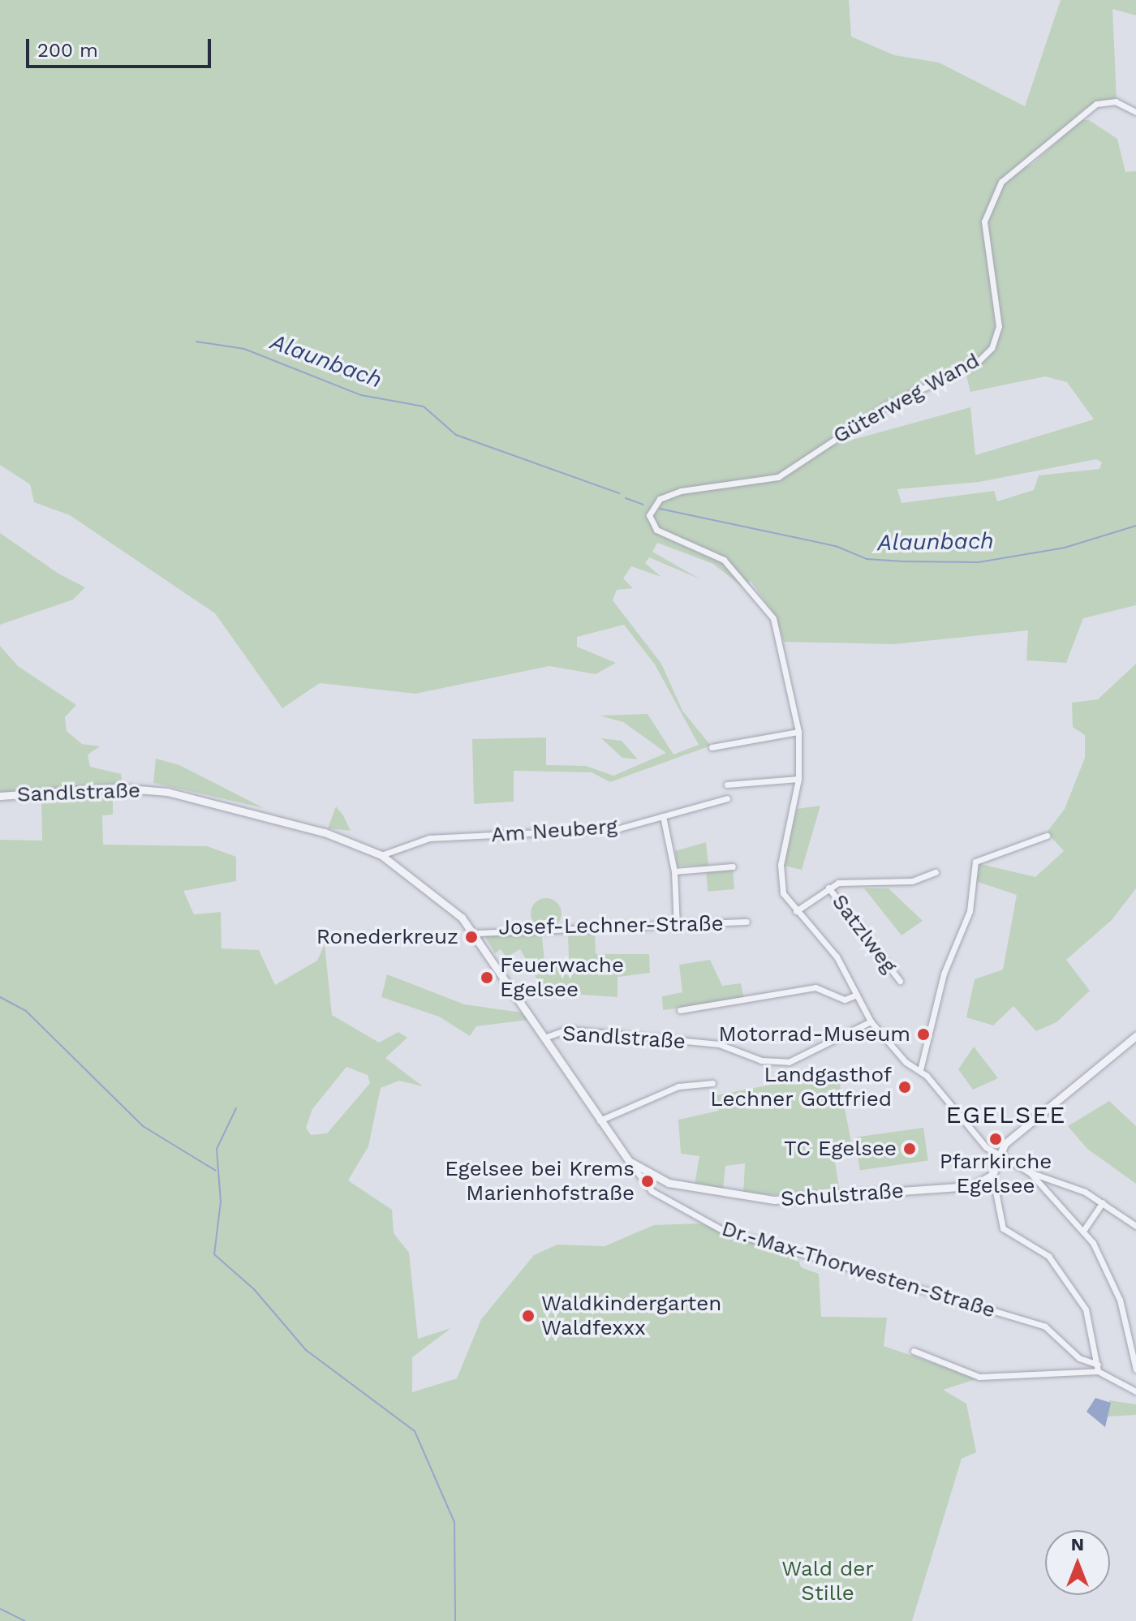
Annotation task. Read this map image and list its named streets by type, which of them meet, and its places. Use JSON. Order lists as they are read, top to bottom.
{
  "streets": {
    "street": [
      "Güterweg Wand",
      "Sandlstraße",
      "Am Neuberg",
      "Josef-Lechner-Straße",
      "Satzlweg",
      "Schulstraße",
      "Dr.-Max-Thorwesten-Straße"
    ]
  },
  "crossings": [
    ["Sandlstraße", "Am Neuberg"],
    ["Sandlstraße", "Josef-Lechner-Straße"],
    ["Sandlstraße", "Schulstraße"],
    ["Schulstraße", "Dr.-Max-Thorwesten-Straße"]
  ],
  "districts": ["EGELSEE"],
  "water": ["Alaunbach"],
  "parks": ["Wald der Stille"],
  "places": [
    "Ronederkreuz",
    "Feuerwache Egelsee",
    "Motorrad-Museum",
    "Landgasthof Lechner Gottfried",
    "Pfarrkirche Egelsee",
    "TC Egelsee",
    "Egelsee bei Krems Marienhofstraße",
    "Waldkindergarten Waldfexxx"
  ],
  "scale_bar": "200 m",
  "north": "top"
}
